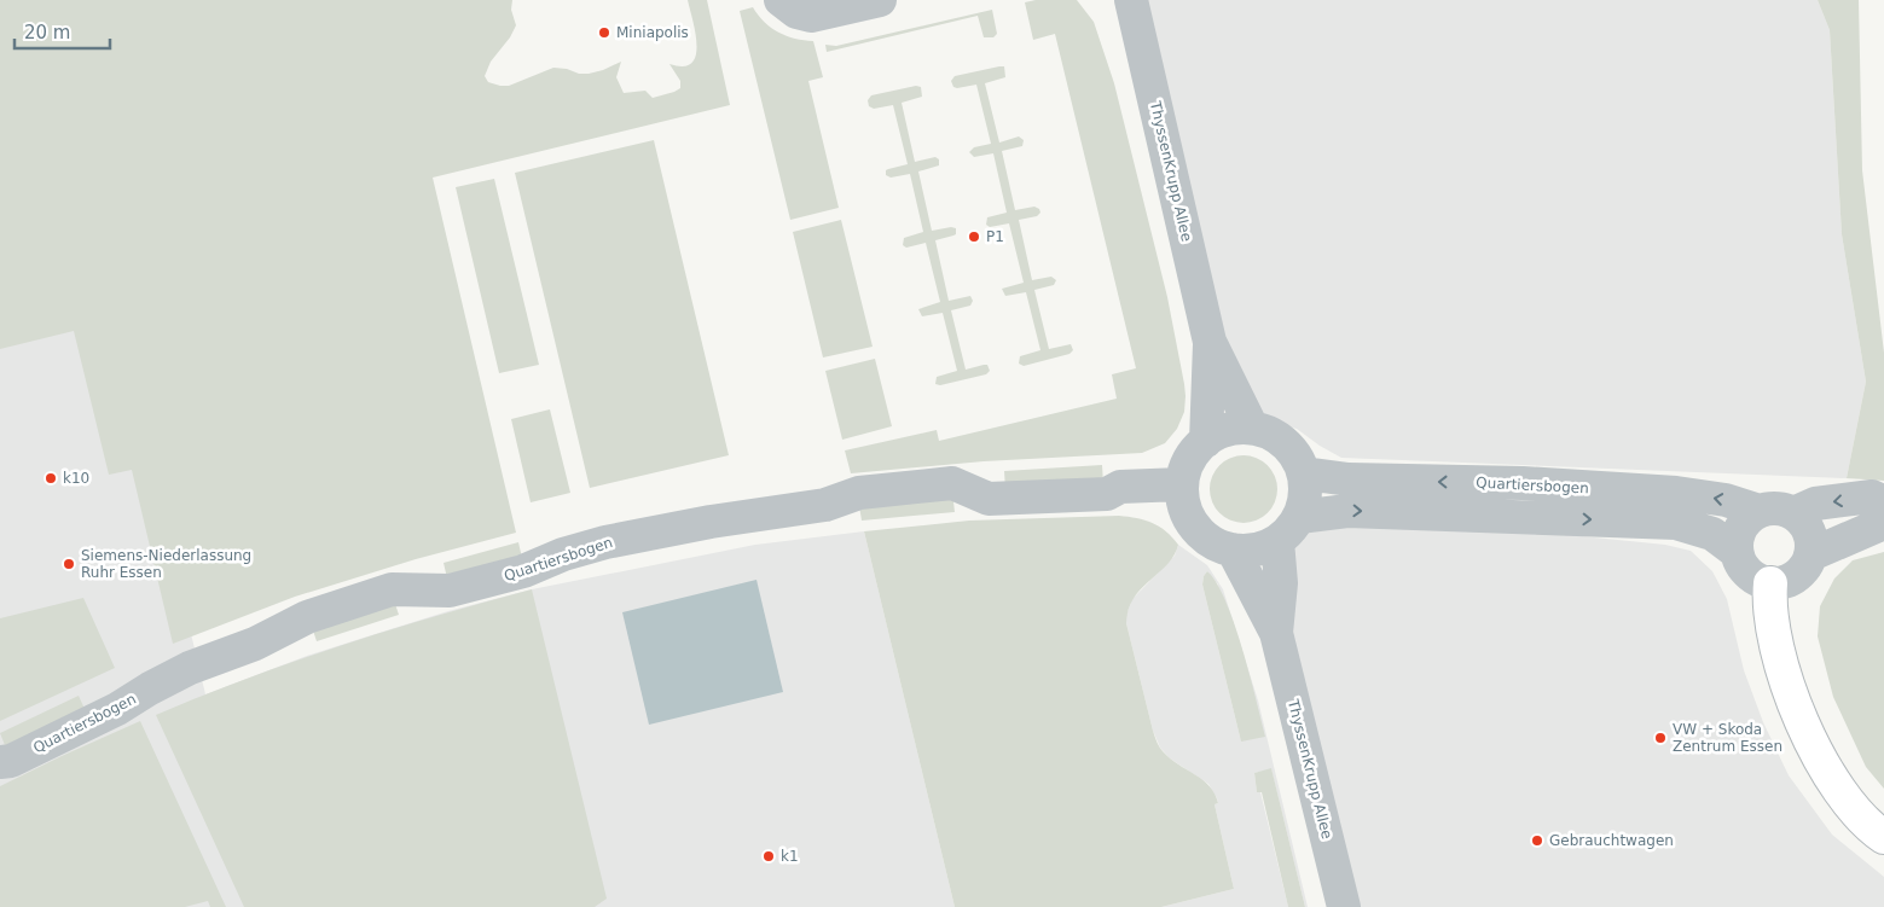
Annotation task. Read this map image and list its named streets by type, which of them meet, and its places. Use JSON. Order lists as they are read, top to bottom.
{
  "streets": {
    "street": ["ThyssenKrupp Allee", "Quartiersbogen"]
  },
  "crossings": [
    ["ThyssenKrupp Allee", "Quartiersbogen"]
  ],
  "places": [
    "Miniapolis",
    "P1",
    "k10",
    "Siemens-Niederlassung Ruhr Essen",
    "VW + Skoda Zentrum Essen",
    "Gebrauchtwagen",
    "k1"
  ],
  "scale_bar": "20 m"
}
